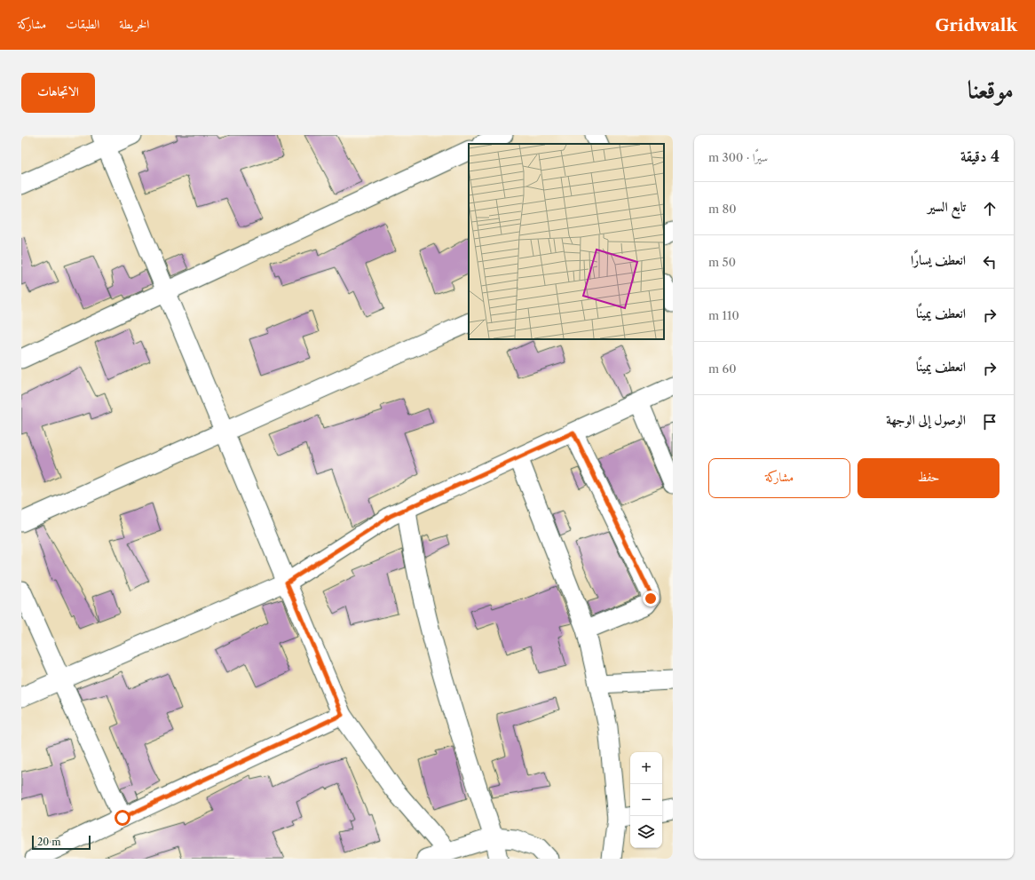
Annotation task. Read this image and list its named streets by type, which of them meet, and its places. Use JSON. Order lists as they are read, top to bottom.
{
  "scale_bar": "20 m",
  "page": {
    "header": "Gridwalk",
    "nav": ["الخريطة", "الطبقات", "مشاركة"],
    "title": "موقعنا",
    "buttons": [
      "الاتجاهات",
      ["حفظ", "مشاركة"]
    ],
    "heading": ["4 دقيقة", "سيرًا · 300 m"],
    "list": [
      ["تابع السير", "80 m"],
      ["انعطف يسارًا", "50 m"],
      ["انعطف يمينًا", "110 m"],
      ["انعطف يمينًا", "60 m"],
      "الوصول إلى الوجهة"
    ],
    "map_buttons": ["+", "−"],
    "scale": "20 m"
  }
}
